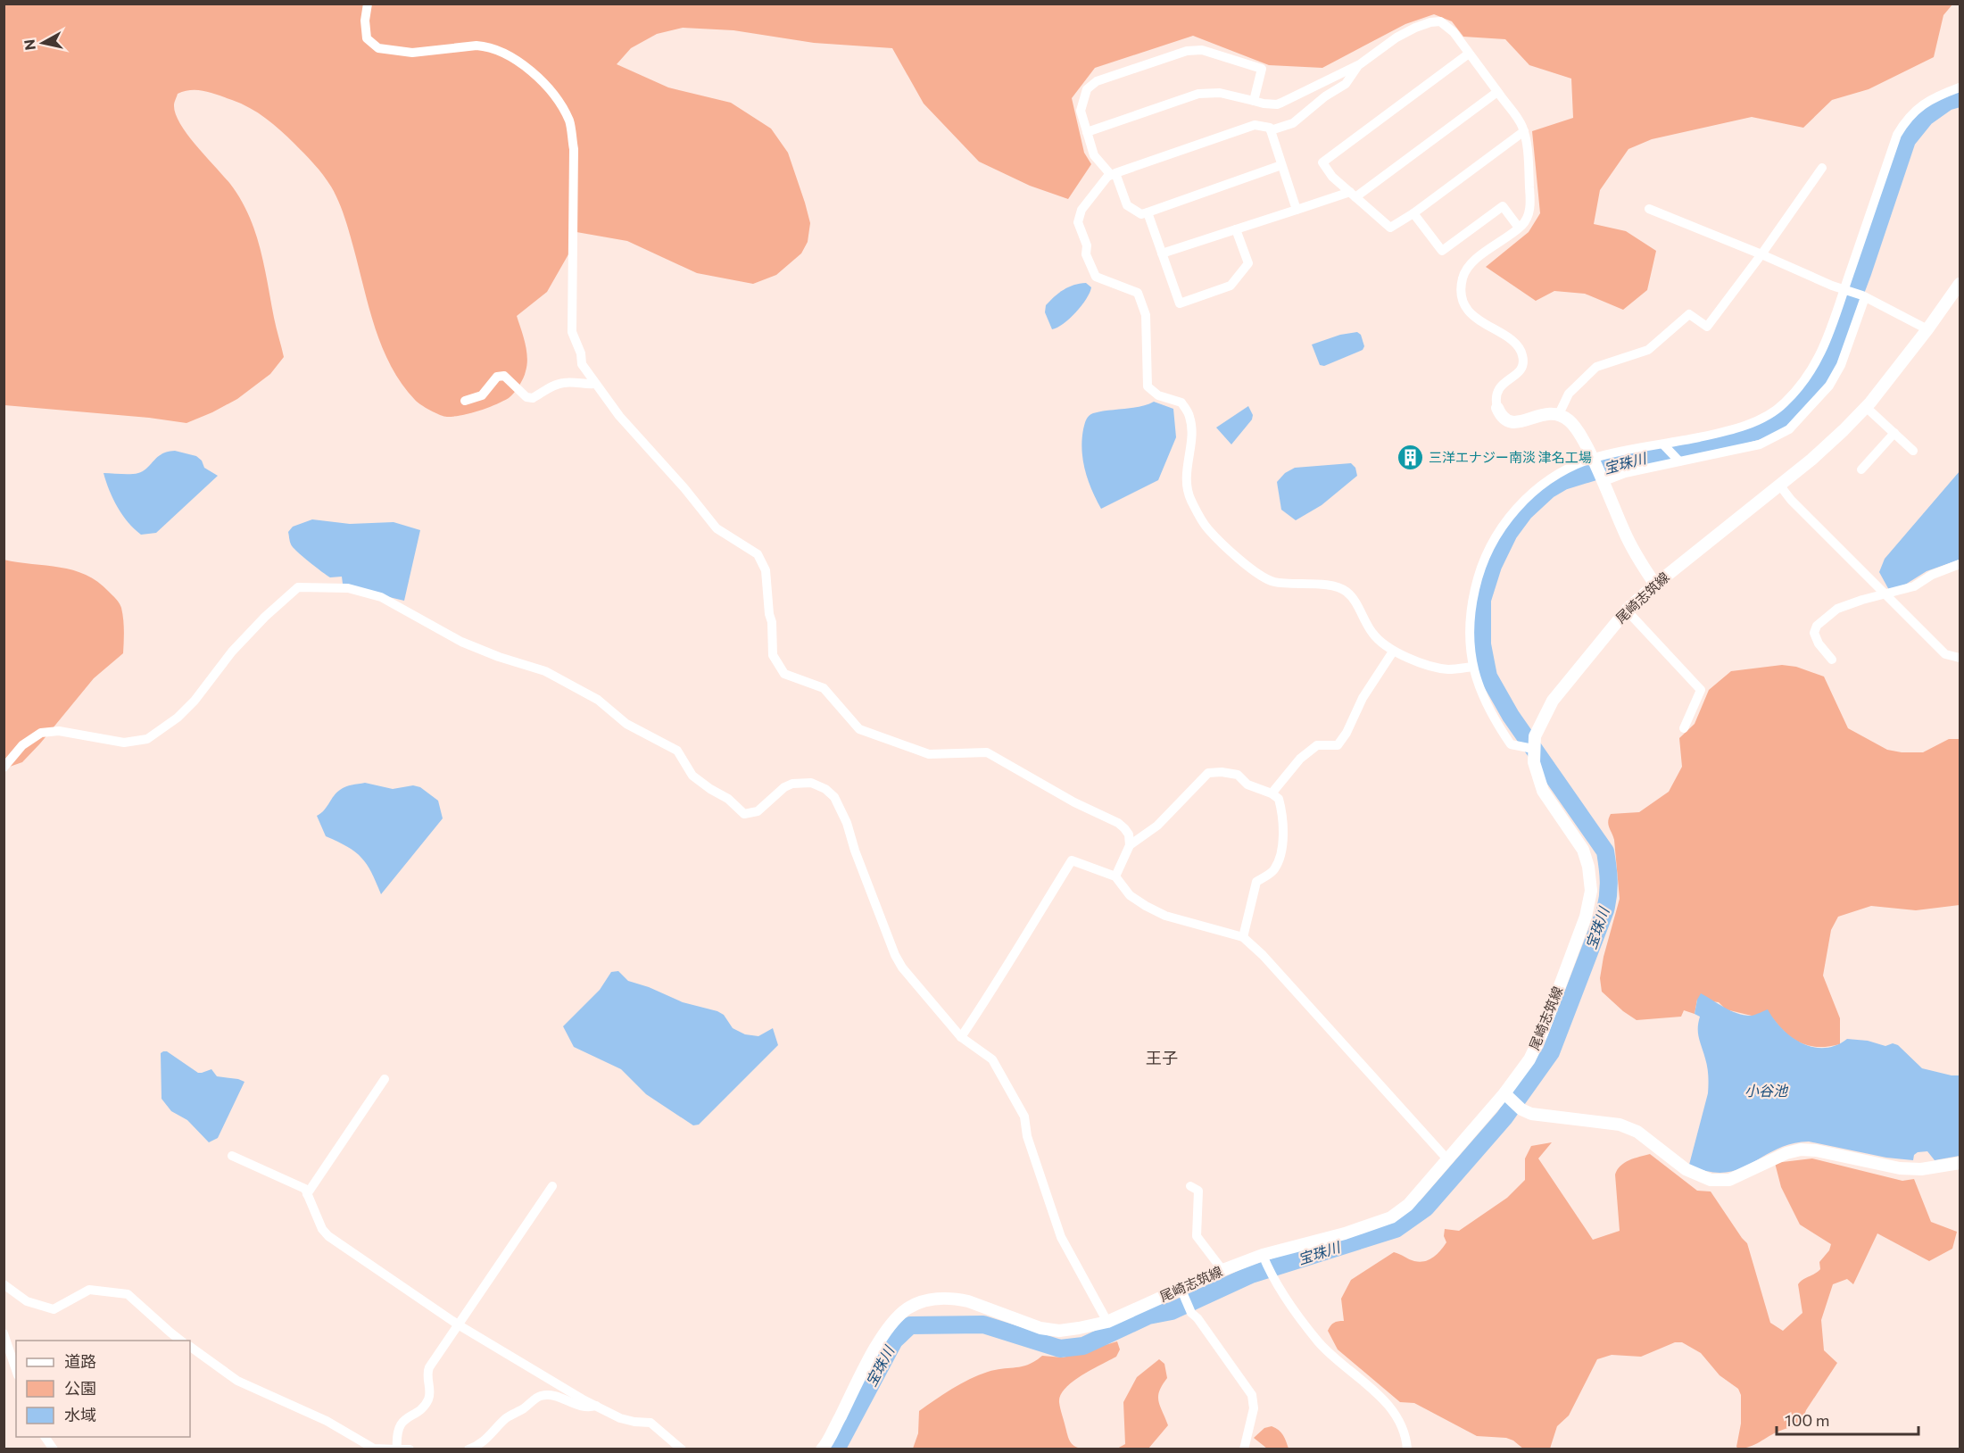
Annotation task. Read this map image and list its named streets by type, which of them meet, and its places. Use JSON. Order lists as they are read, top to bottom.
{
  "streets": {
    "main road": ["尾崎志筑線"]
  },
  "districts": ["王子"],
  "water": ["宝珠川", "小谷池"],
  "places": {
    "building": ["三洋エナジー南淡 津名工場"]
  },
  "legend": ["道路", "公園", "水域"],
  "scale_bar": "100 m",
  "north": "left"
}
